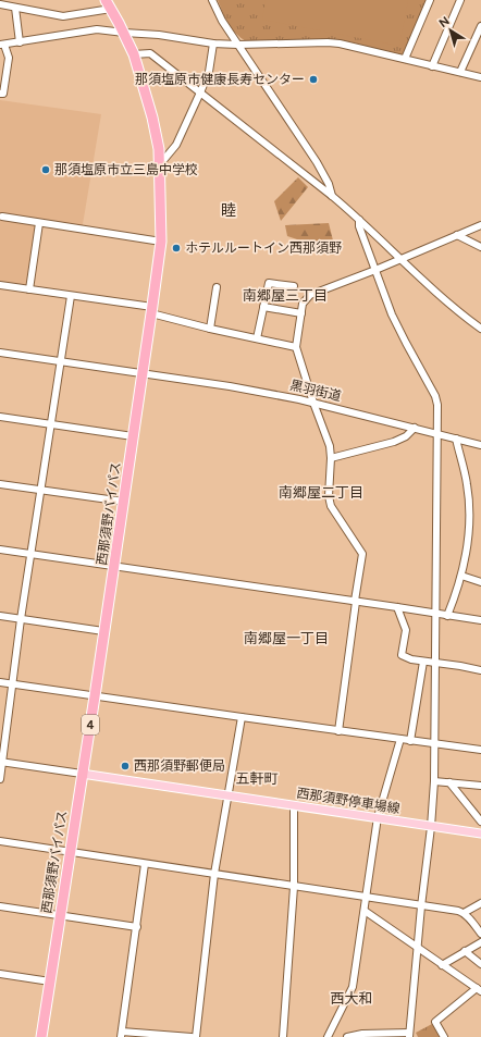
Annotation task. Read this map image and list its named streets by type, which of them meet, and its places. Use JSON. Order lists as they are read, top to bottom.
{
  "streets": {
    "highway": ["西那須野バイパス", "4"],
    "main road": ["西那須野停車場線"],
    "street": ["黒羽街道"]
  },
  "crossings": [
    ["黒羽街道", "西那須野バイパス"],
    ["西那須野バイパス", "西那須野停車場線"]
  ],
  "districts": [
    "睦",
    "南郷屋三丁目",
    "南郷屋二丁目",
    "南郷屋一丁目",
    "五軒町",
    "西大和"
  ],
  "places": [
    "那須塩原市健康長寿センター",
    "那須塩原市立三島中学校",
    "ホテルルートイン西那須野",
    "西那須野郵便局"
  ],
  "north": "top left"
}
